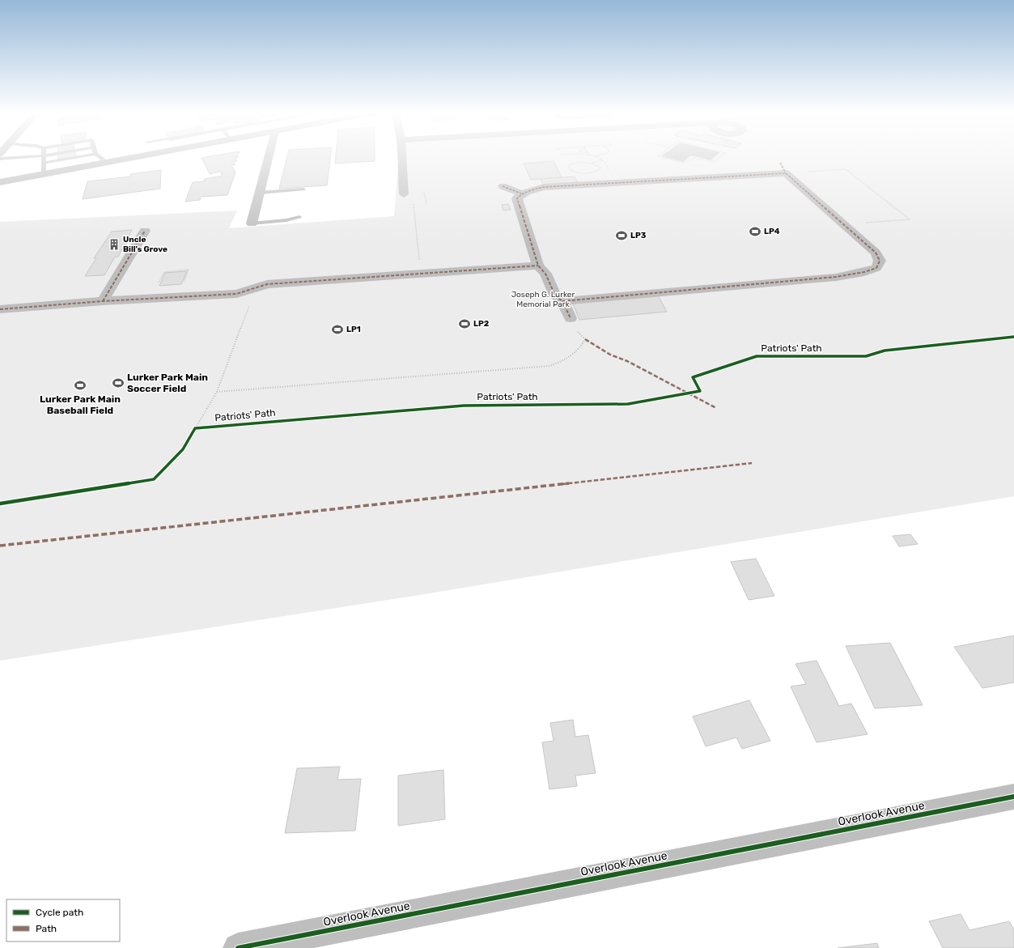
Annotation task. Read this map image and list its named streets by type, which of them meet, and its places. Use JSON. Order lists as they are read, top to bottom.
{
  "streets": {
    "street": ["Overlook Avenue"],
    "cycle path": ["Patriots' Path"]
  },
  "parks": ["Joseph G. Lurker Memorial Park"],
  "places": {
    "sports": [
      "LP4",
      "LP3",
      "LP2",
      "LP1",
      "Lurker Park Main Soccer Field",
      "Lurker Park Main Baseball Field"
    ],
    "building": ["Uncle Bill's Grove"]
  },
  "legend": ["Cycle path", "Path"]
}
